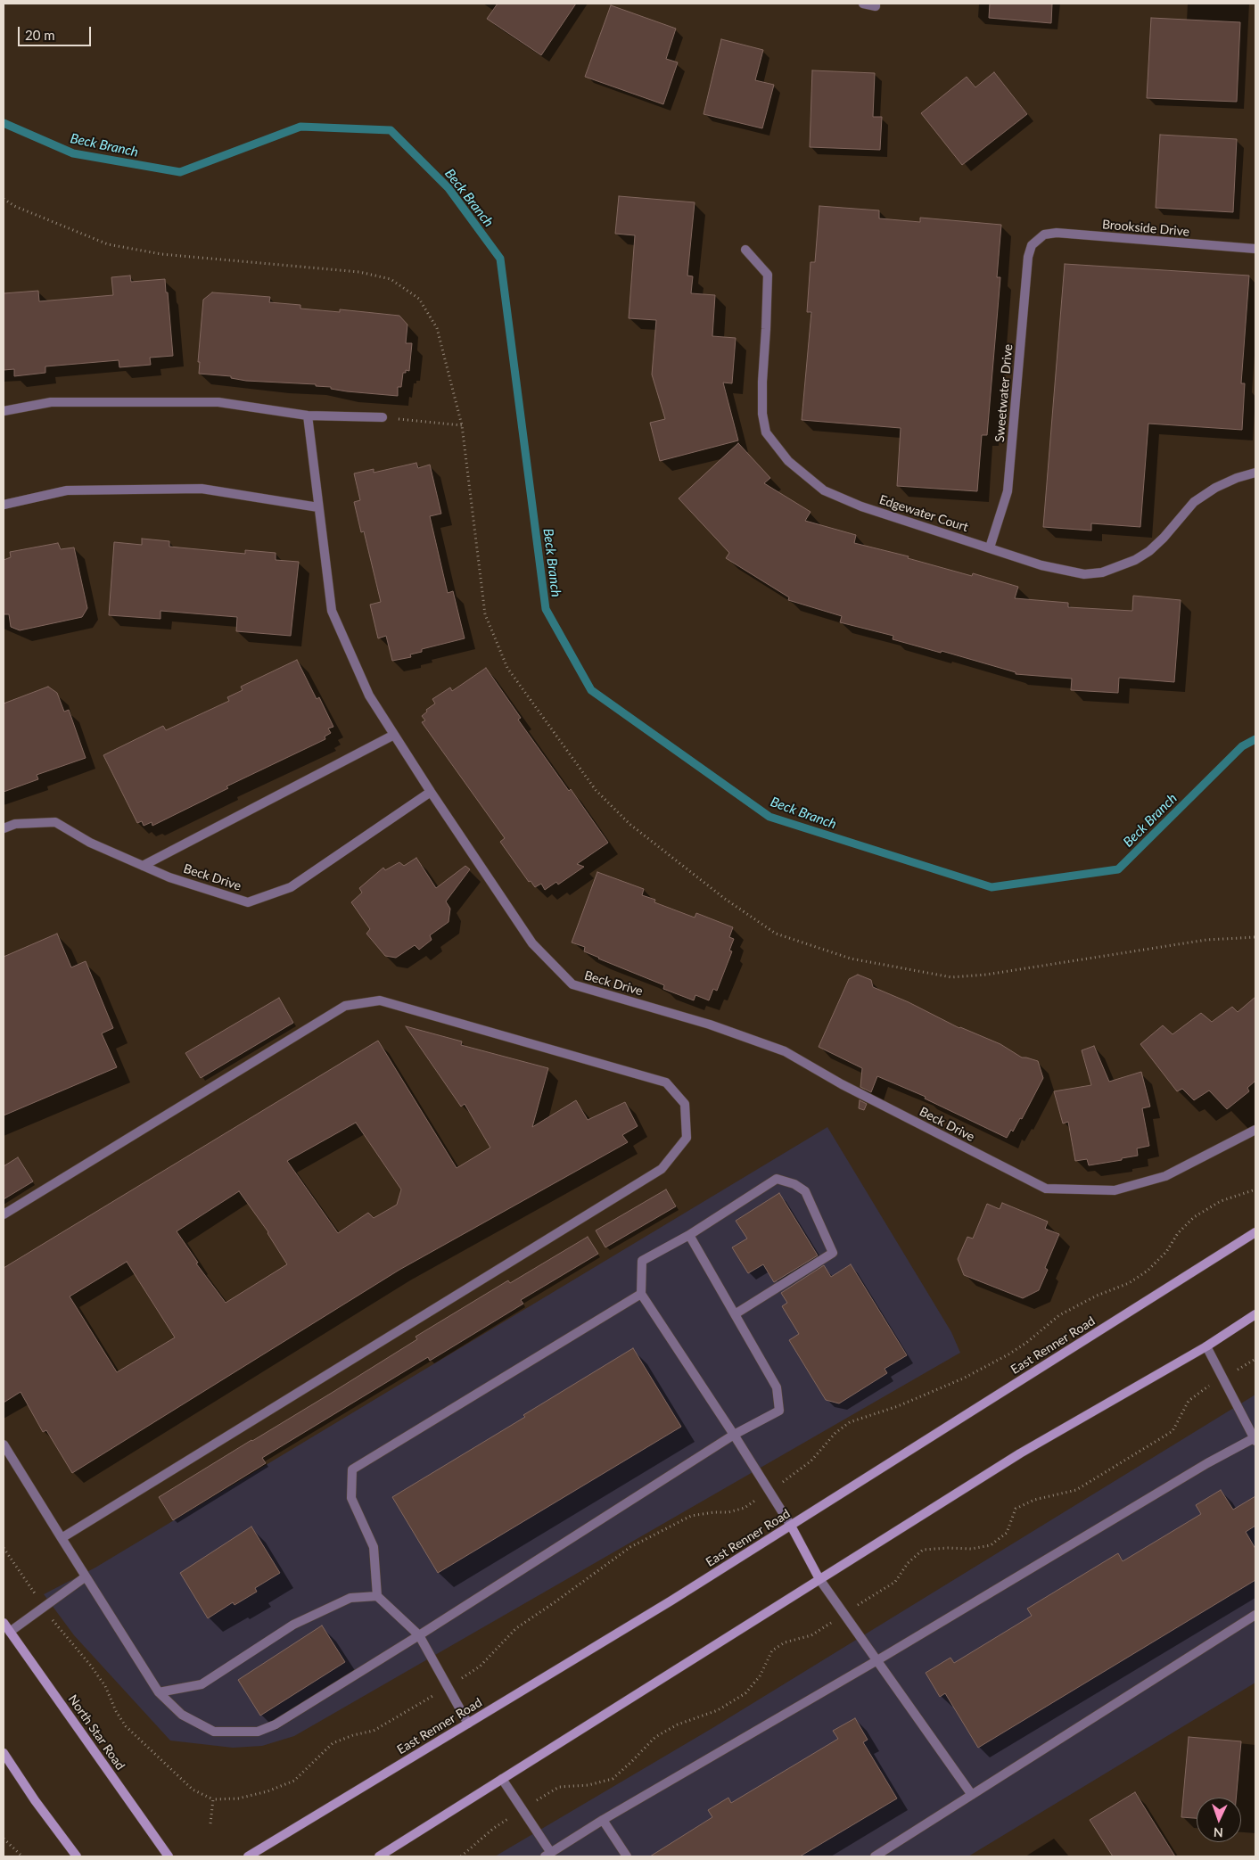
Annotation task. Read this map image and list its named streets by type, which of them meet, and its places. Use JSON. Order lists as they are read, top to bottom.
{
  "streets": {
    "main road": ["East Renner Road", "North Star Road"],
    "street": [
      "Brookside Drive",
      "Sweetwater Drive",
      "Edgewater Court",
      "Beck Drive"
    ]
  },
  "crossings": [
    ["Brookside Drive", "Sweetwater Drive"],
    ["Sweetwater Drive", "Edgewater Court"]
  ],
  "water": ["Beck Branch"],
  "scale_bar": "20 m",
  "north": "bottom"
}
